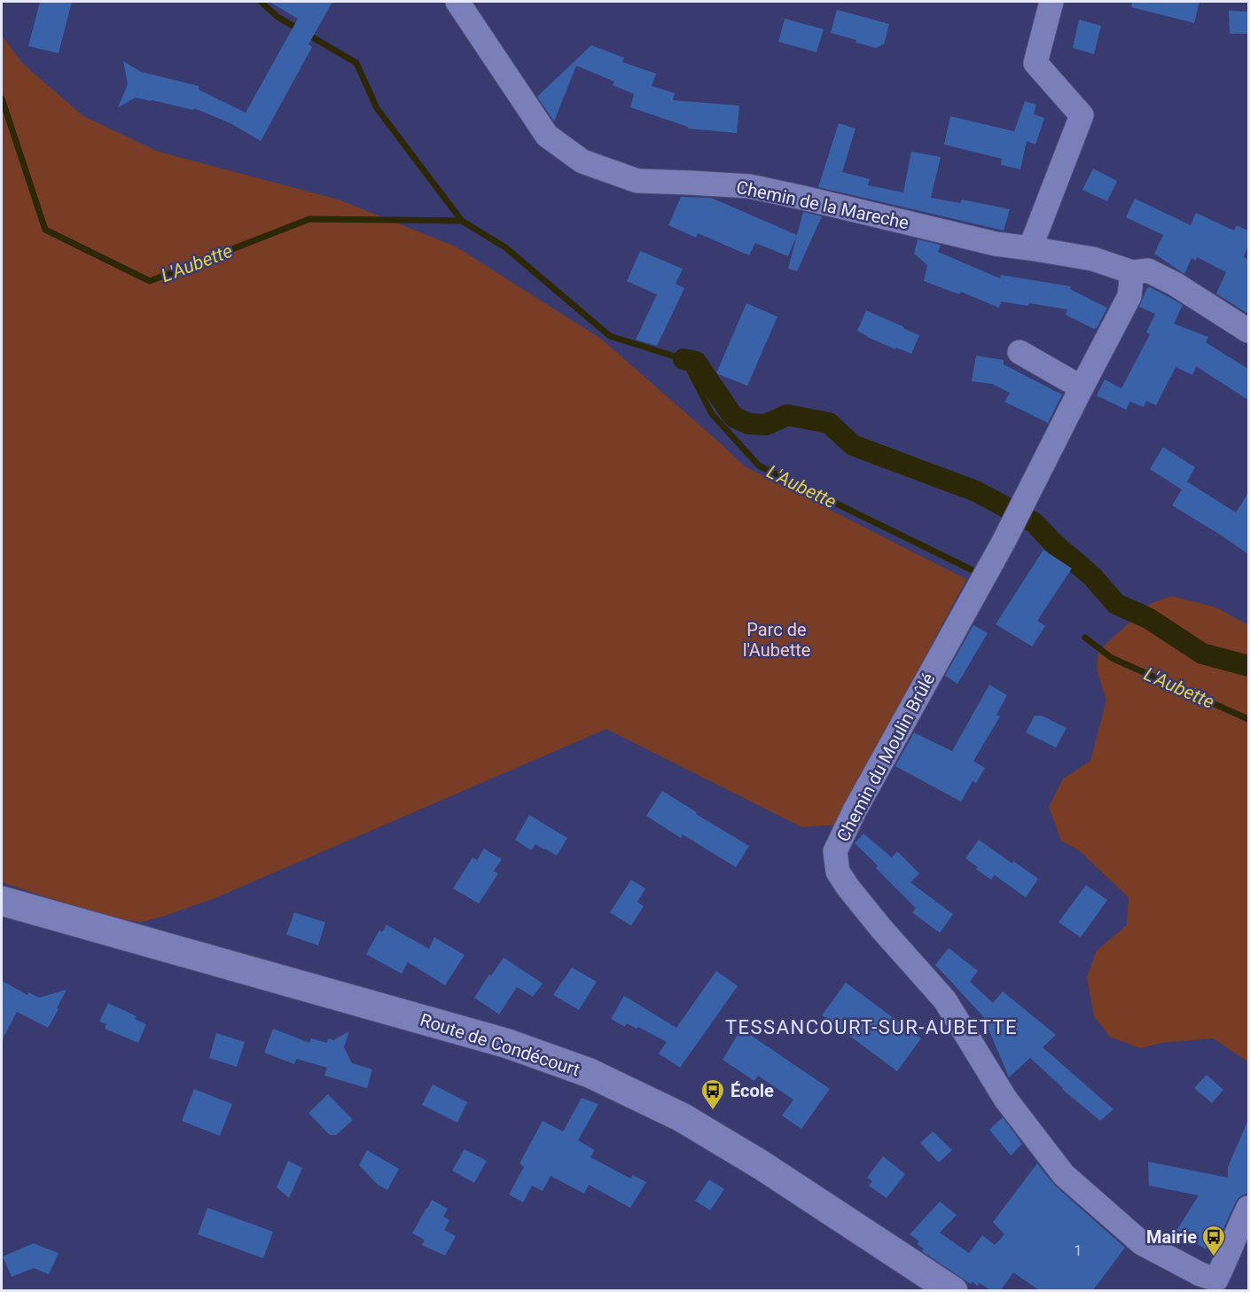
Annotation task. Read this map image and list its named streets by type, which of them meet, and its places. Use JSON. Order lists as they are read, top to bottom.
{
  "streets": {
    "street": ["Chemin de la Mareche", "Chemin du Moulin Brûlé", "Route de Condécourt"]
  },
  "crossings": [
    ["Chemin de la Mareche", "Chemin du Moulin Brûlé"]
  ],
  "districts": ["TESSANCOURT-SUR-AUBETTE"],
  "water": ["L'Aubette"],
  "parks": ["Parc de l'Aubette"],
  "places": {
    "bus stop": ["École", "Mairie"]
  },
  "house_numbers": ["1"]
}
